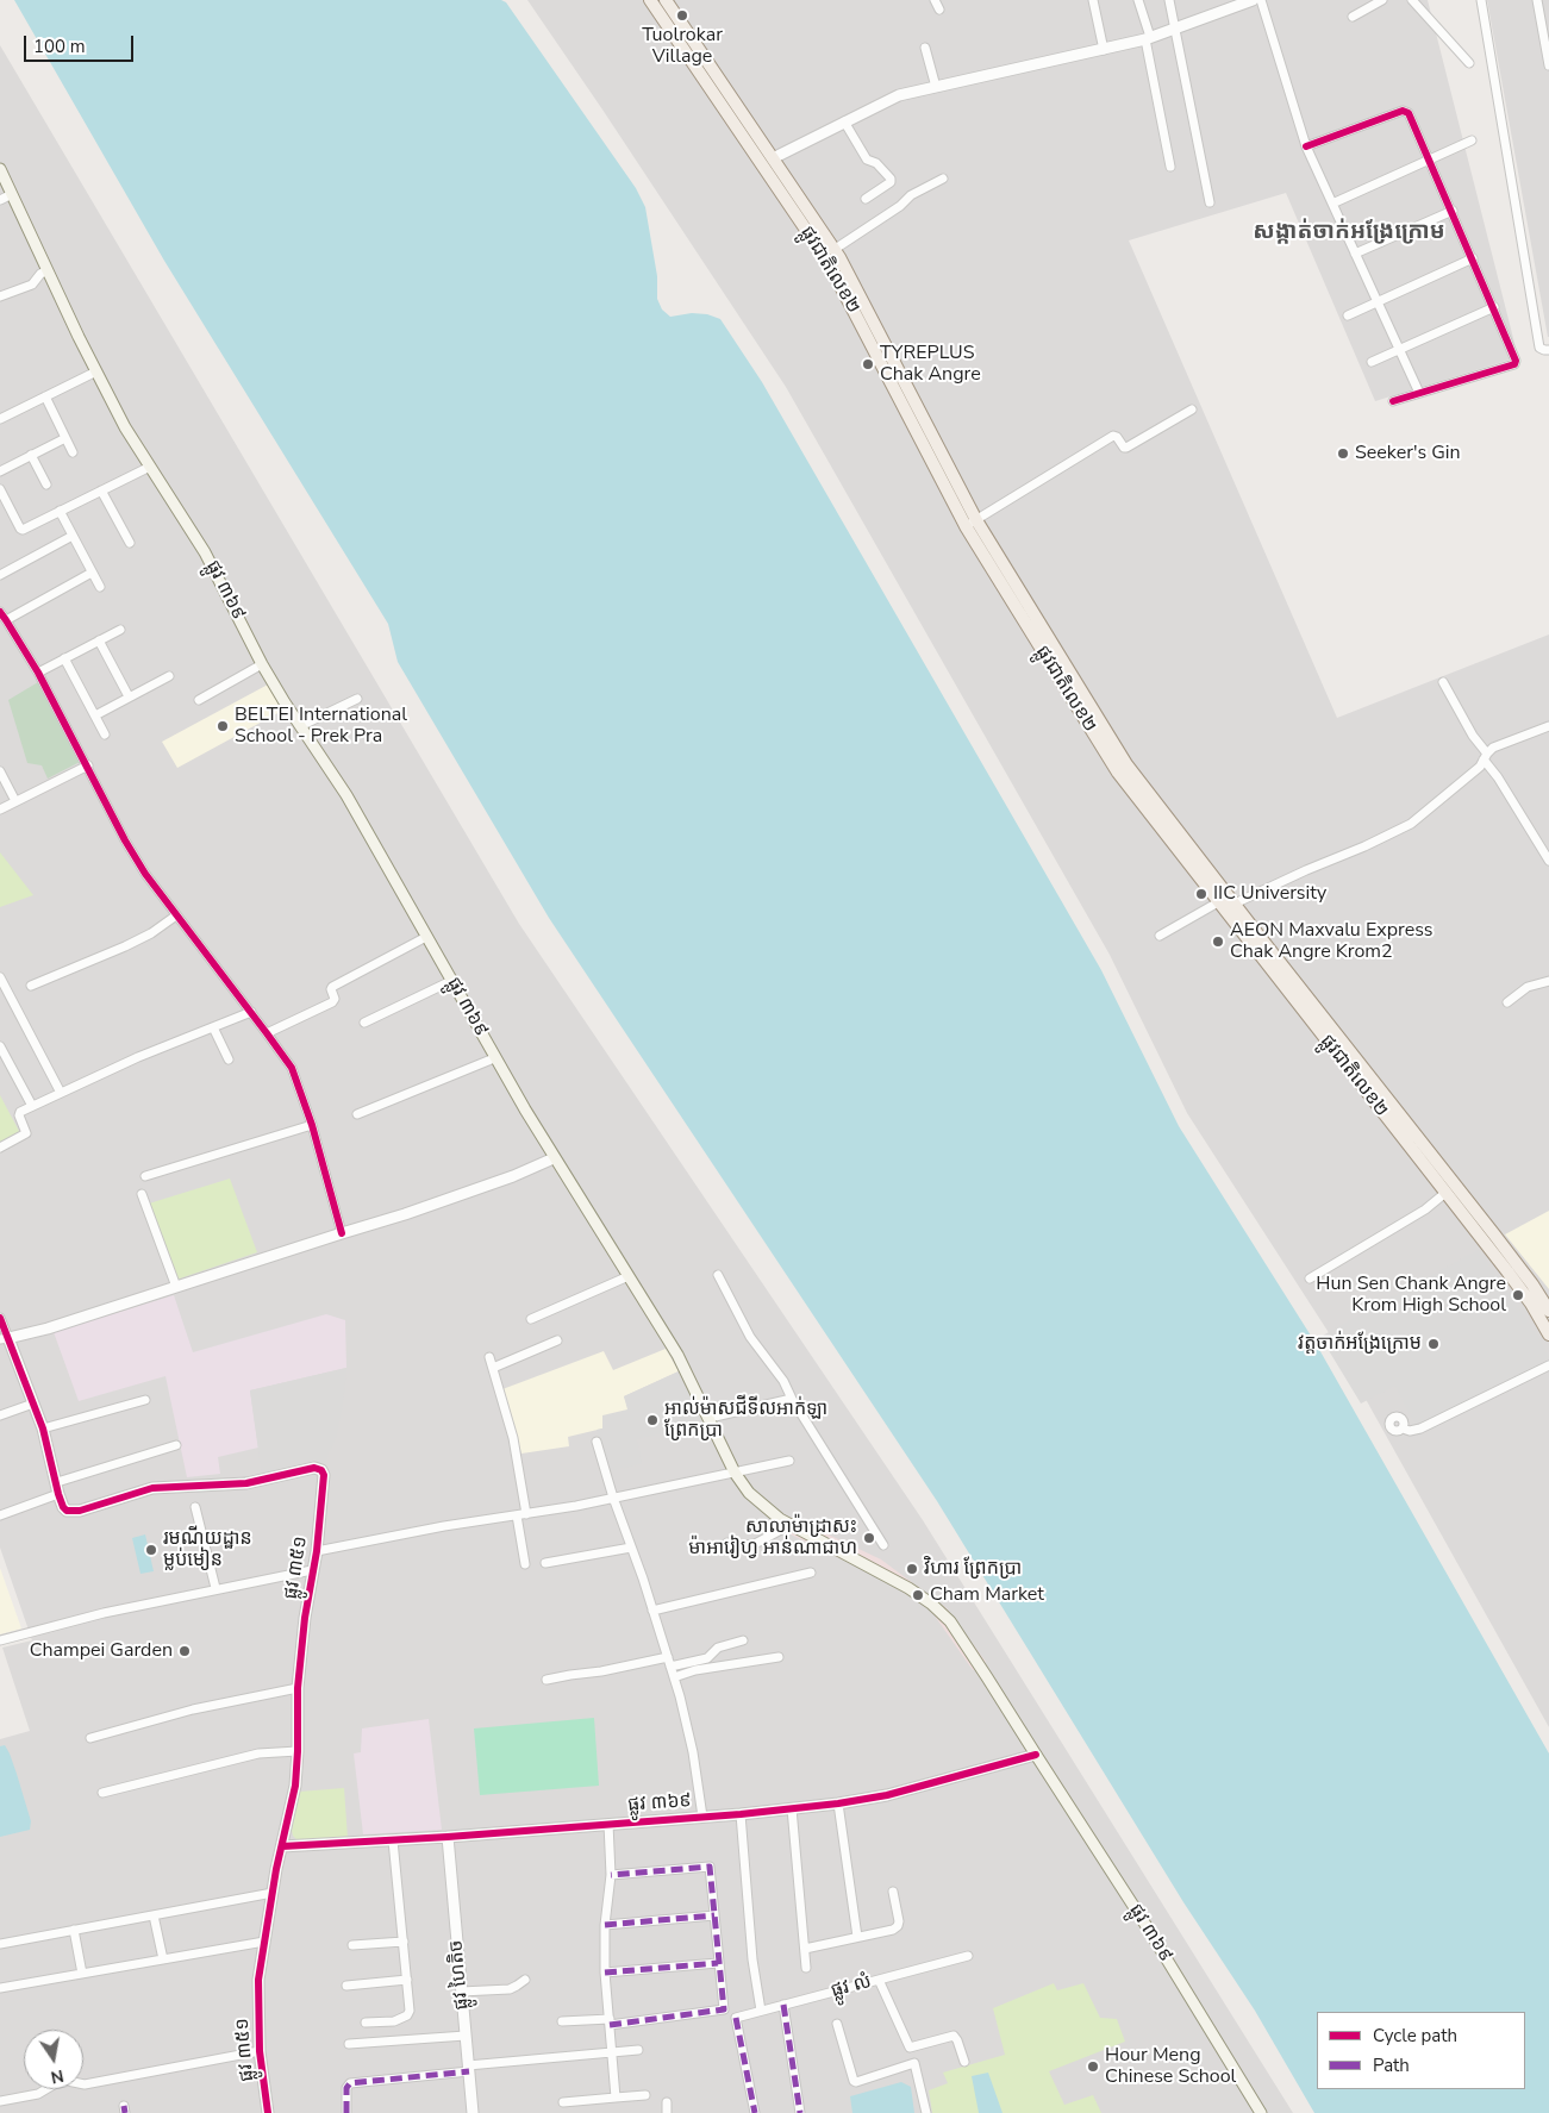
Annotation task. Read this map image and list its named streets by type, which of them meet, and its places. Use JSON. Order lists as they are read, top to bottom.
{
  "streets": {
    "main road": ["ផ្លូវជាតិលេខ២", "ផ្លូវ ៣៦៩"],
    "street": ["ផ្លូវ ៣៥១", "ផ្លូវ ហៃតិច", "ផ្លូវ លំ"]
  },
  "crossings": [
    ["ផ្លូវ ៣៦៩", "ផ្លូវ ៣៥១"],
    ["ផ្លូវ ៣៦៩", "ផ្លូវ ហៃតិច"]
  ],
  "districts": ["សង្កាត់ចាក់អង្រែក្រោម"],
  "places": [
    "Tuolrokar Village",
    "TYREPLUS Chak Angre",
    "Seeker's Gin",
    "BELTEI International School - Prek Pra",
    "IIC University",
    "AEON Maxvalu Express Chak Angre Krom2",
    "Hun Sen Chank Angre Krom High School",
    "វត្តចាក់អង្រែក្រោម",
    "អាល់ម៉ាសជីទីលអាក់ឡា ព្រែកប្រា",
    "សាលាម៉ាដ្រាសះ ម៉ាអារៀហ្វ អាន់ណាជាហ",
    "រមណីយដ្ឋាន ម្លប់មៀន",
    "វិហារ ព្រែកប្រា",
    "Cham Market",
    "Champei Garden",
    "Hour Meng Chinese School"
  ],
  "legend": ["Cycle path", "Path"],
  "scale_bar": "100 m",
  "north": "bottom"
}
